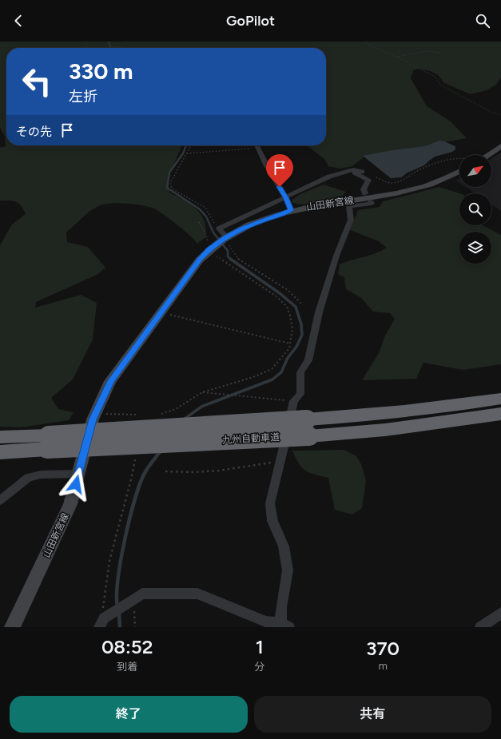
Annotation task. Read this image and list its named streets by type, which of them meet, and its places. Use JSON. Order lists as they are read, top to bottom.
{
  "streets": {
    "highway": ["九州自動車道"],
    "main road": ["山田新宮線"]
  },
  "north": "top right",
  "page": {
    "header": "GoPilot",
    "turn": ["330 m", "左折"],
    "then": "その先",
    "eta": [
      "08:52",
      "到着",
      "1",
      "分",
      "370",
      "m"
    ],
    "buttons": ["終了", "共有"]
  }
}
